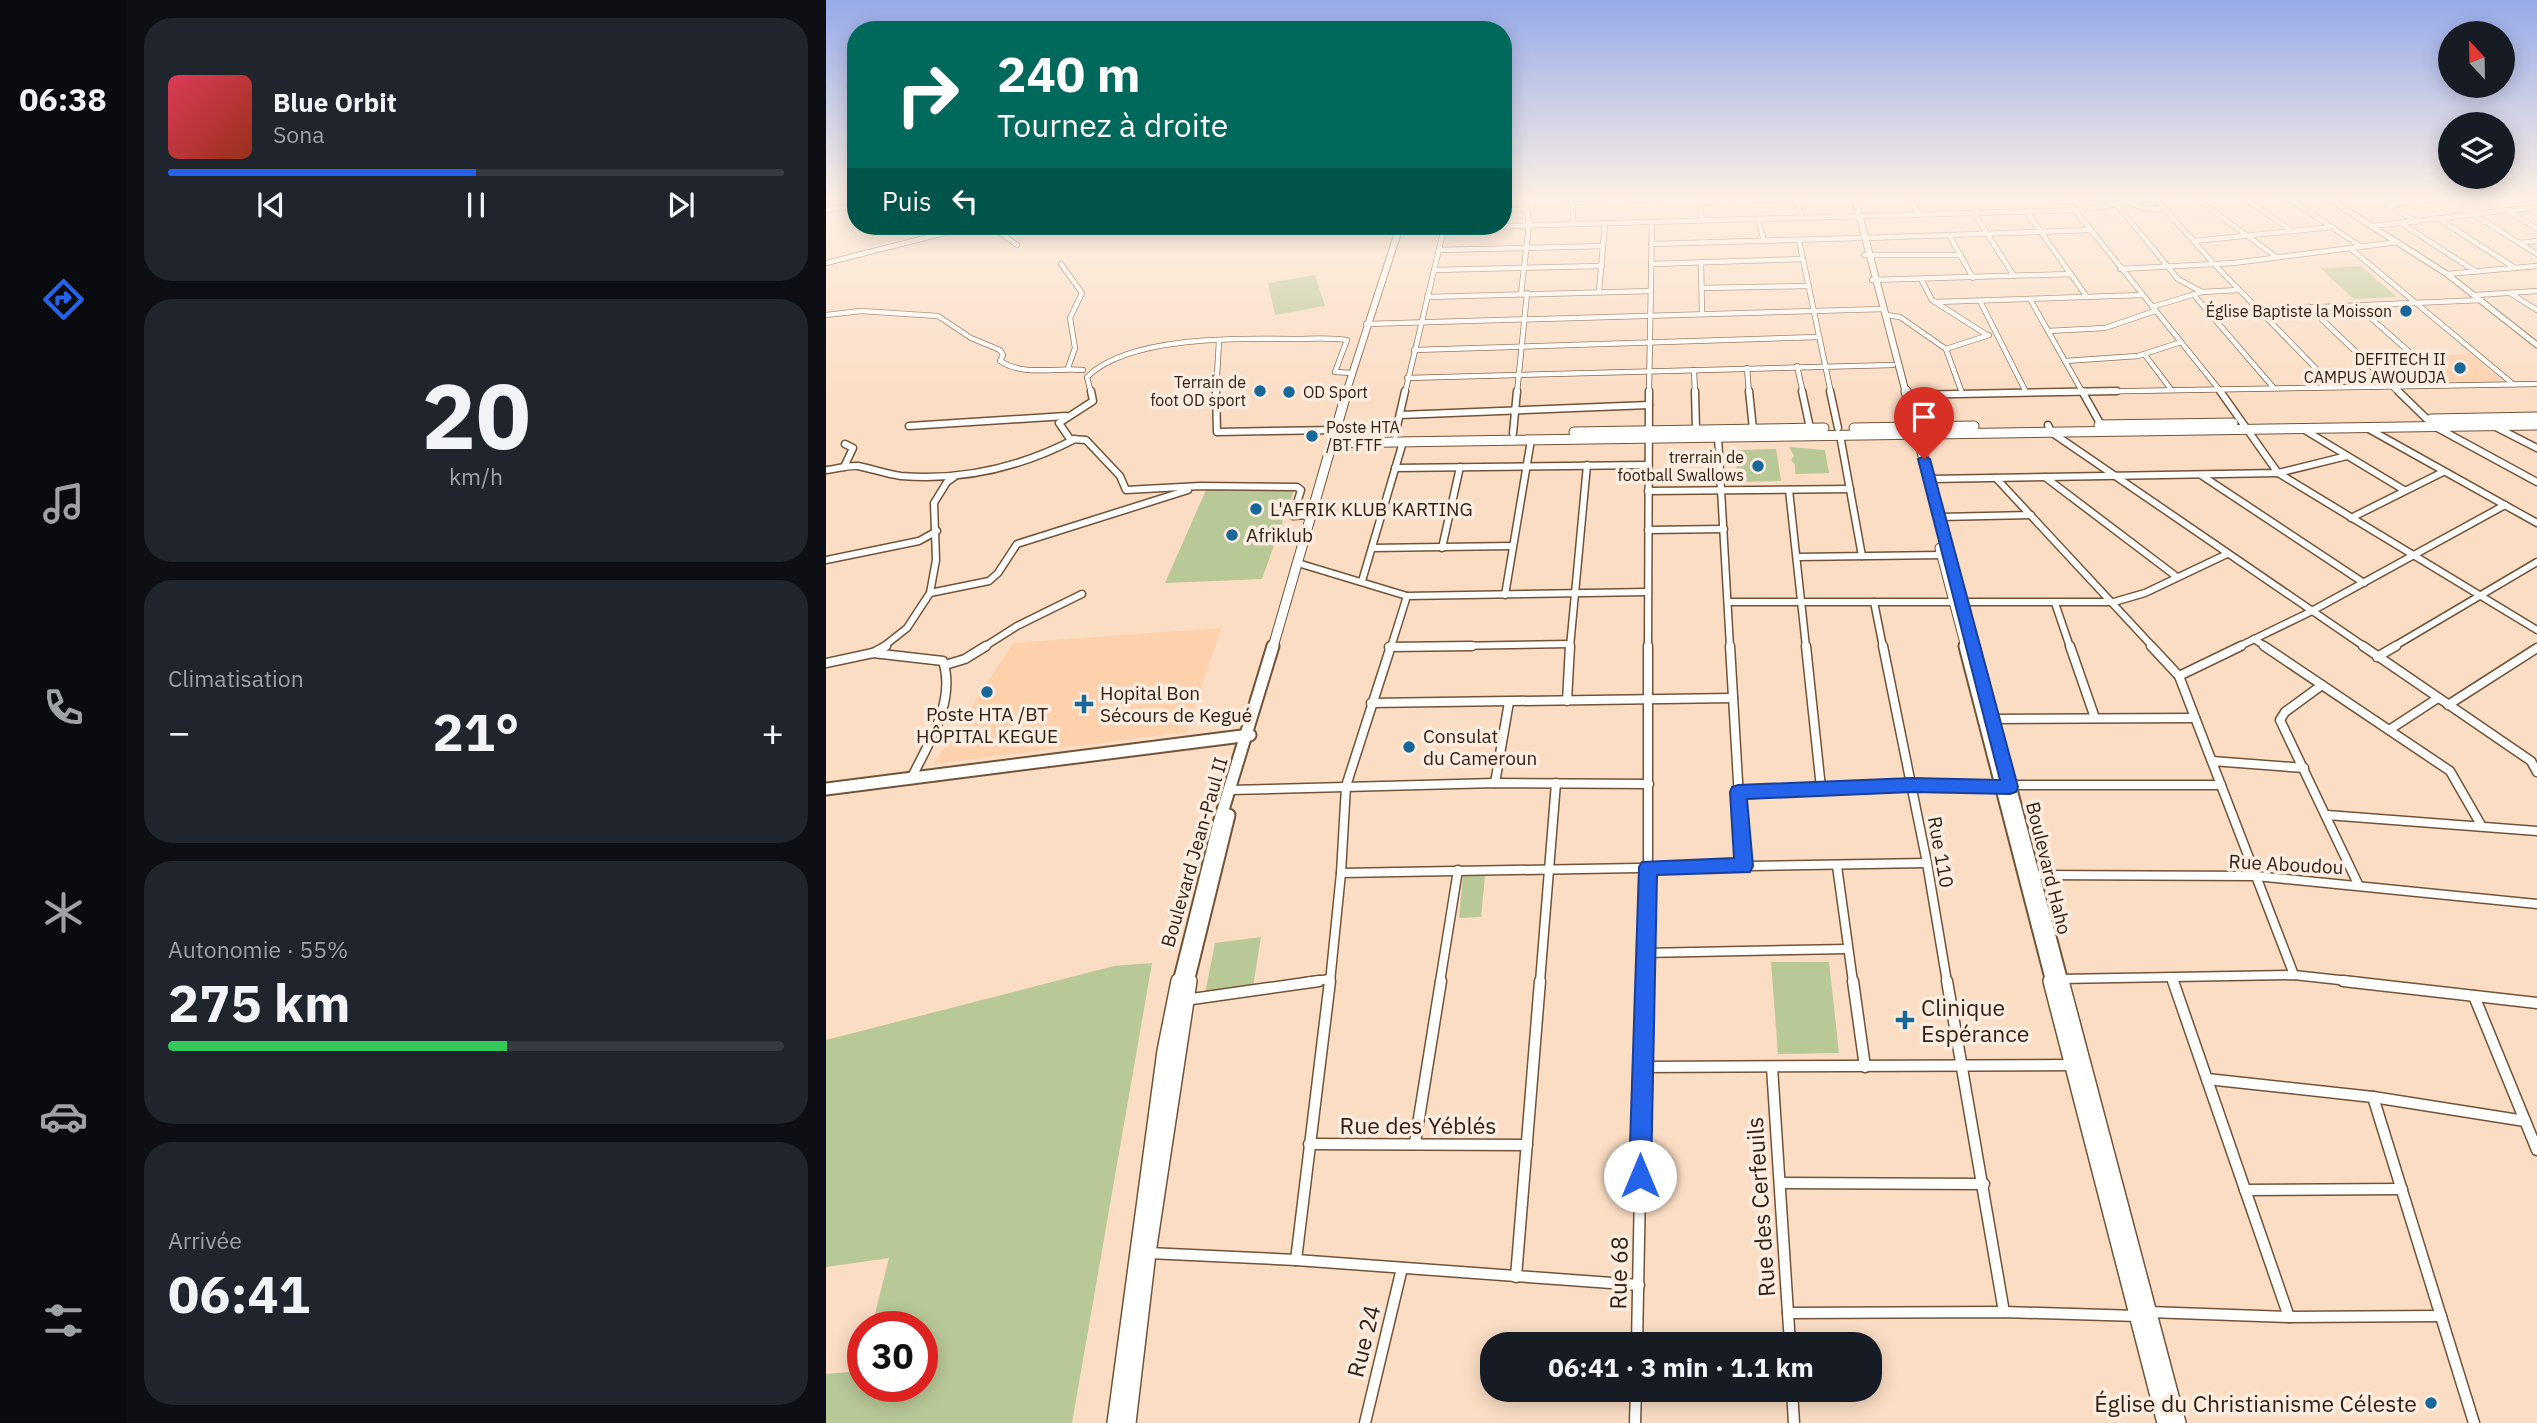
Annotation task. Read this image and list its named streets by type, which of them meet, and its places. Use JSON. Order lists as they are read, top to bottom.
{
  "streets": {
    "main road": ["Boulevard Jean-Paul II", "Boulevard Haho"],
    "street": [
      "Rue 110",
      "Rue Aboudou",
      "Rue des Yéblés",
      "Rue des Cerfeuils",
      "Rue 68",
      "Rue 24"
    ]
  },
  "crossings": [
    ["Rue Aboudou", "Boulevard Haho"]
  ],
  "places": {
    "other": [
      "Église Baptiste la Moisson",
      "DEFITECH II CAMPUS AWOUDJA",
      "Terrain de foot OD sport",
      "OD Sport",
      "Poste HTA /BT FTF",
      "trerrain de football Swallows",
      "L'AFRIK KLUB KARTING",
      "Afriklub",
      "Poste HTA /BT HÔPITAL KEGUE",
      "Consulat du Cameroun",
      "Église du Christianisme Céleste"
    ],
    "health": ["Hopital Bon Sécours de Kegué", "Clinique Espérance"]
  },
  "north": "top",
  "page": {
    "tabs": "06:38",
    "turn": ["240 m", "Tournez à droite"],
    "song": ["Blue Orbit", "Sona"],
    "then": "Puis",
    "tile": [
      ["20", "km/h"],
      "Climatisation",
      ["Autonomie · 55%", "275 km"],
      ["Arrivée", "06:41"]
    ],
    "heat": ["−", "21°", "+"],
    "limit": "30",
    "trip": "06:41 · 3 min · 1.1 km"
  }
}
